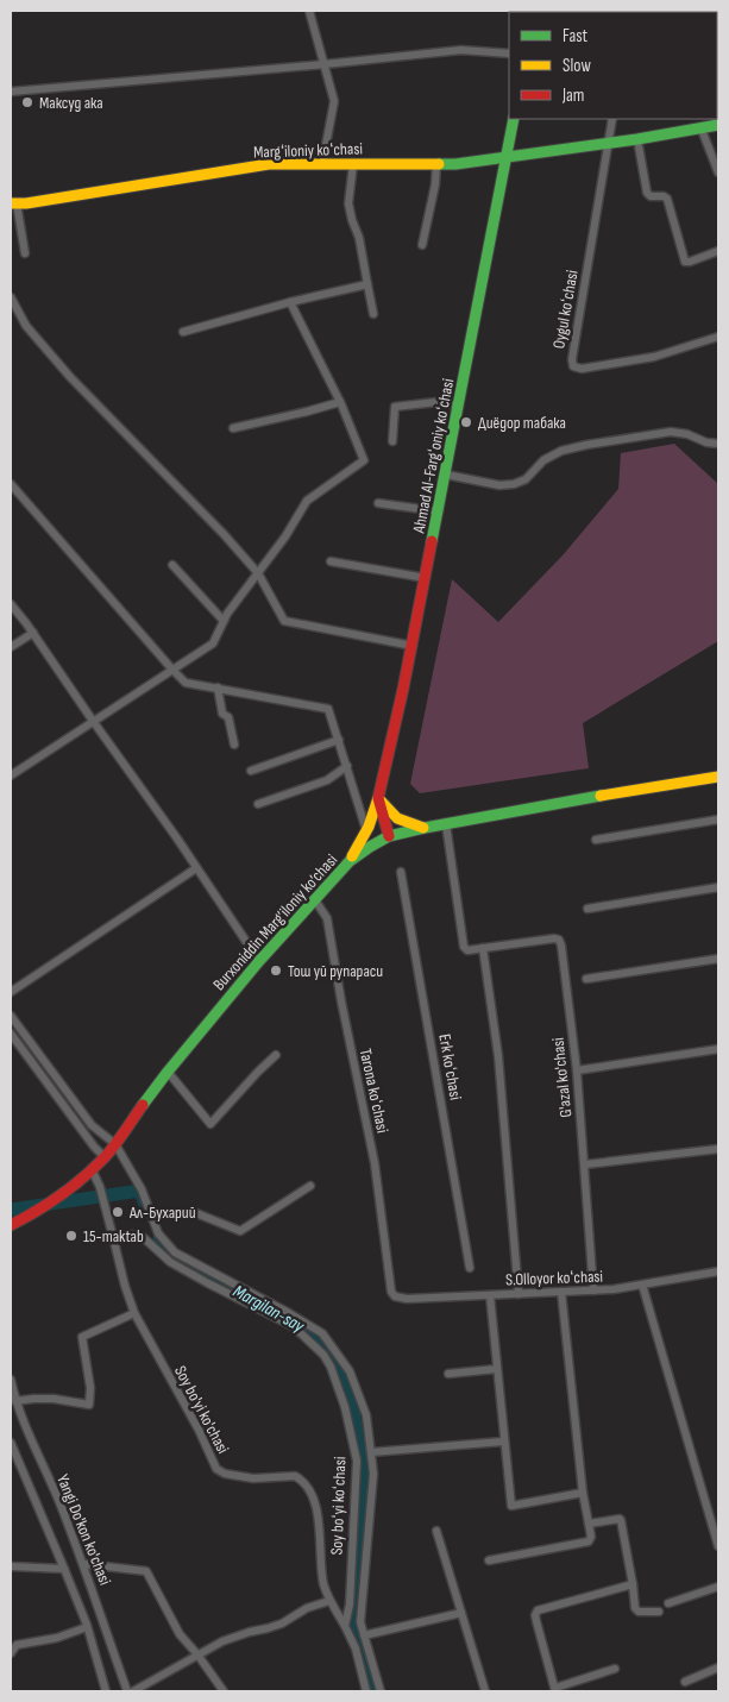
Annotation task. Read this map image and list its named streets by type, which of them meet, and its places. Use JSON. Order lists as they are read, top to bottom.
{
  "streets": {
    "main road": ["Margʻiloniy koʻchasi", "Ahmad Al-Fargʻoniy koʻchasi", "Burxoniddin Marg’iloniy ko’chasi"],
    "street": [
      "Oygul koʻchasi",
      "Erk koʻchasi",
      "G'azal ko'chasi",
      "Tarona koʻchasi",
      "S.Olloyor koʻchasi",
      "Soy bo'yi ko'chasi",
      "Soy boʻyi koʻchasi",
      "Yangi Do'kon ko'chasi"
    ]
  },
  "crossings": [
    ["Margʻiloniy koʻchasi", "Oygul koʻchasi"],
    ["Margʻiloniy koʻchasi", "Ahmad Al-Fargʻoniy koʻchasi"],
    ["Ahmad Al-Fargʻoniy koʻchasi", "Burxoniddin Marg’iloniy ko’chasi"],
    ["Burxoniddin Marg’iloniy ko’chasi", "Tarona koʻchasi"],
    ["Burxoniddin Marg’iloniy ko’chasi", "Soy boʻyi koʻchasi"],
    ["G'azal ko'chasi", "S.Olloyor koʻchasi"],
    ["Tarona koʻchasi", "S.Olloyor koʻchasi"],
    ["Soy bo'yi ko'chasi", "Soy boʻyi koʻchasi"]
  ],
  "water": ["Margilan-say"],
  "places": [
    "Максуд ака",
    "Диёдор табака",
    "Тош уй рупараси",
    "Ал-Бухарий",
    "15-maktab"
  ],
  "legend": ["Fast", "Slow", "Jam"]
}
